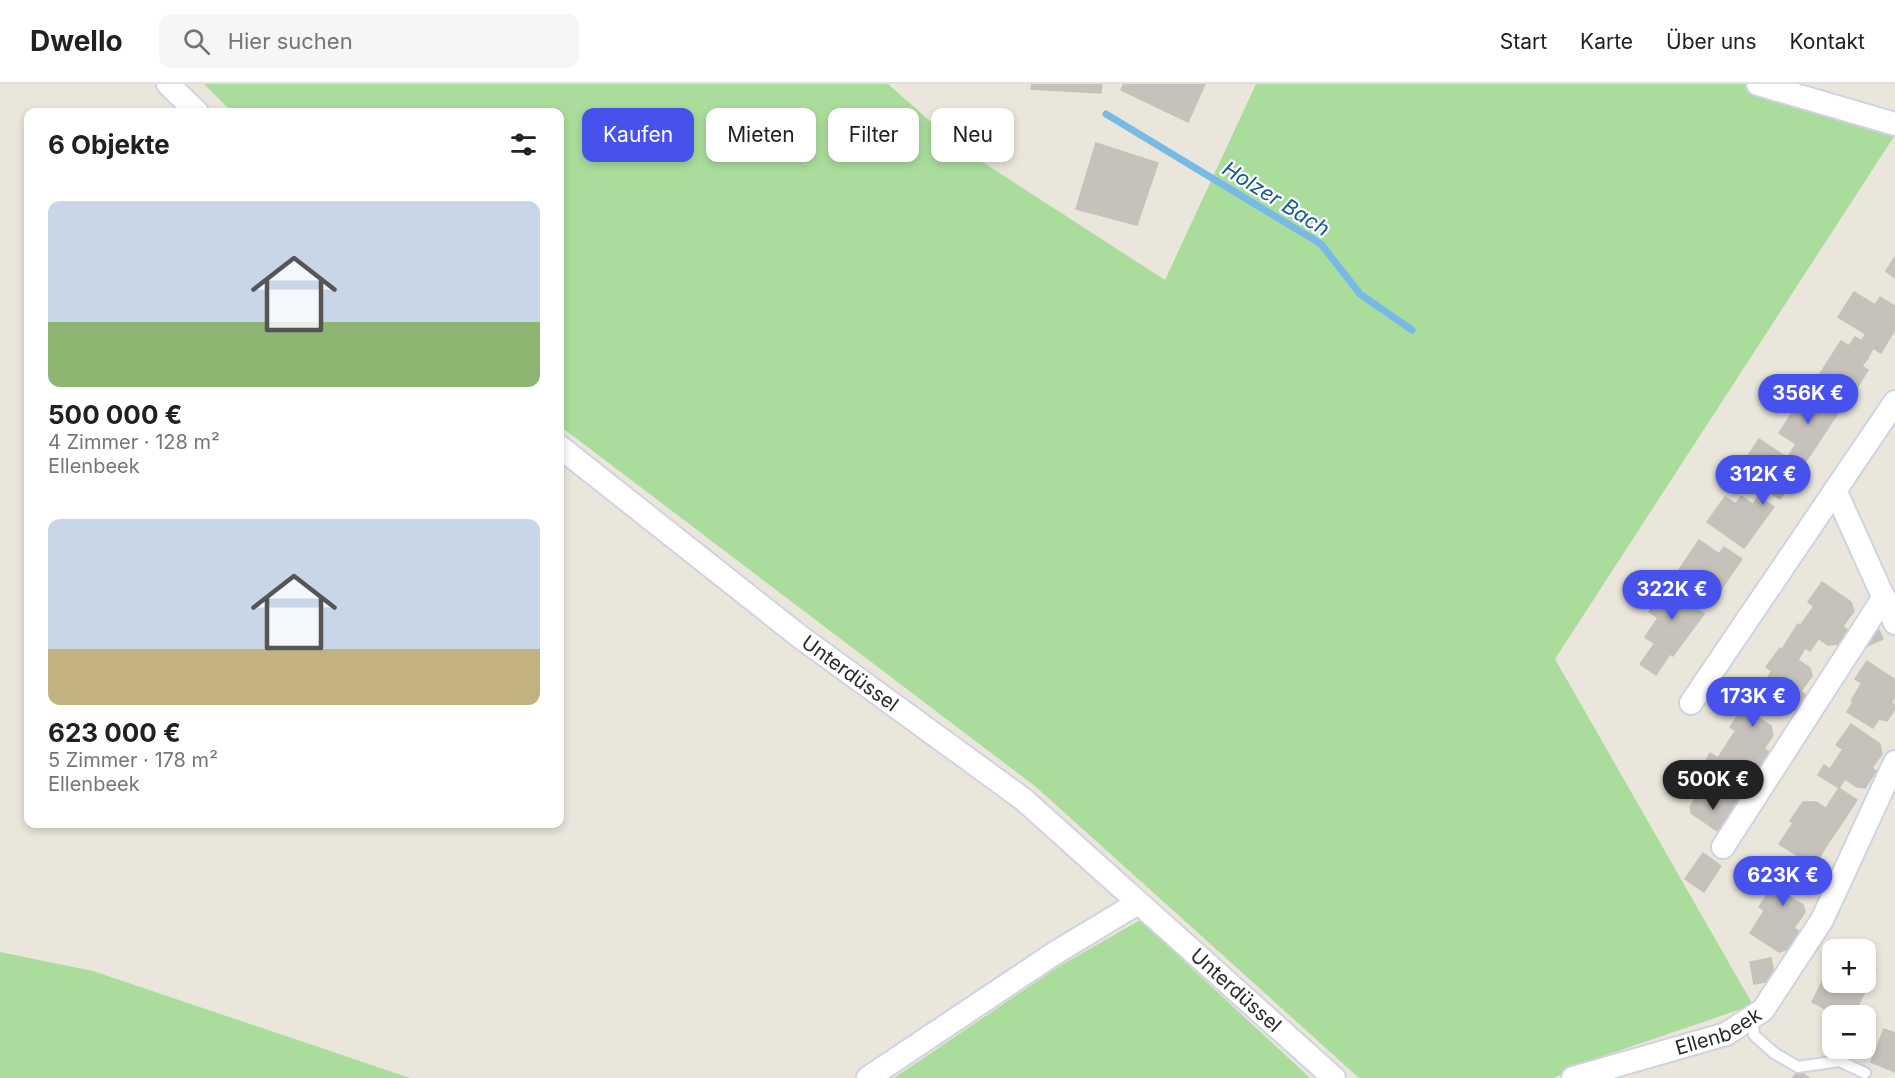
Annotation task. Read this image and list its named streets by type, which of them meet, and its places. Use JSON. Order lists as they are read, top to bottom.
{
  "streets": {
    "street": ["Unterdüssel", "Ellenbeek"]
  },
  "water": ["Holzer Bach"],
  "page": {
    "header": "Dwello",
    "search": "Hier suchen",
    "nav": [
      "Start",
      "Karte",
      "Über uns",
      "Kontakt"
    ],
    "chip": [
      "Kaufen",
      "Mieten",
      "Filter",
      "Neu"
    ],
    "heading": "6 Objekte",
    "list": [
      {
        "name": "500 000 €",
        "note": "4 Zimmer · 128 m² · Ellenbeek"
      },
      {
        "name": "623 000 €",
        "note": "5 Zimmer · 178 m² · Ellenbeek"
      }
    ],
    "price": [
      "356K €",
      "312K €",
      "322K €",
      "173K €",
      "500K €",
      "623K €"
    ],
    "map_buttons": ["+", "−"]
  }
}
